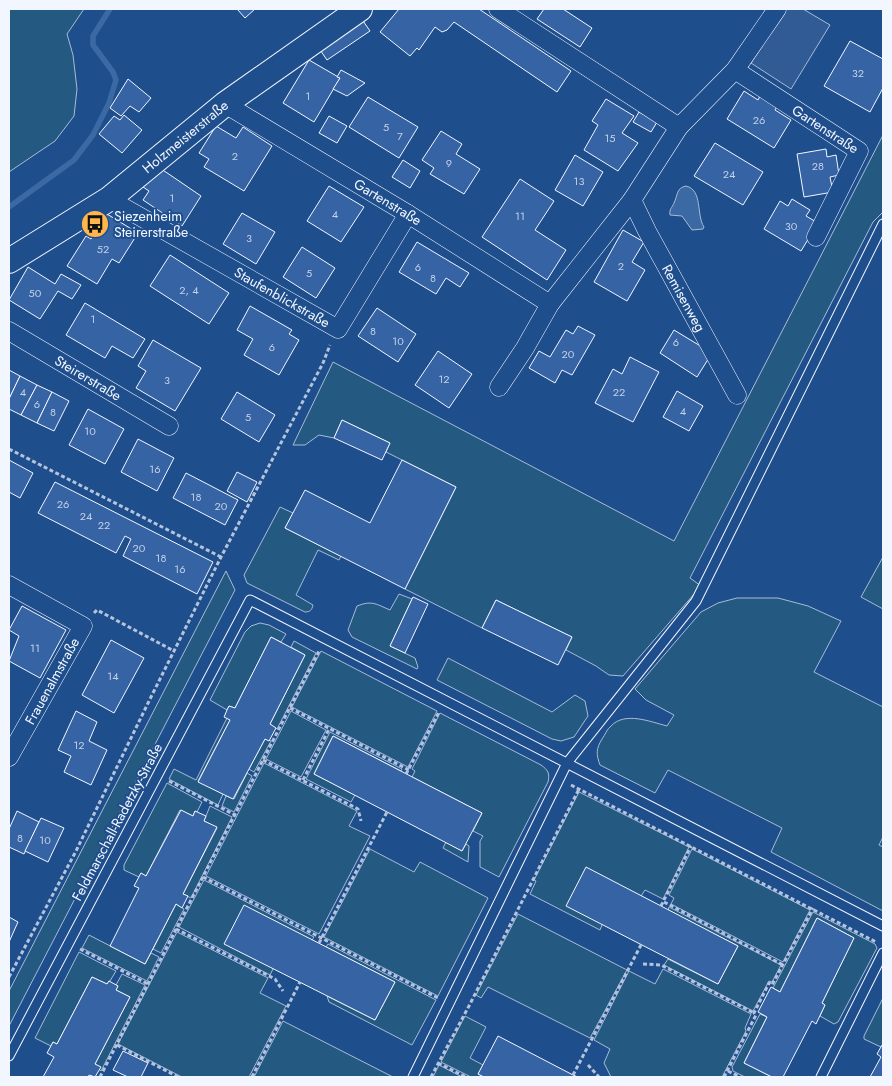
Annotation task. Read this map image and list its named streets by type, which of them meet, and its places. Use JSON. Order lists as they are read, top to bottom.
{
  "streets": {
    "street": [
      "Gartenstraße",
      "Holzmeisterstraße",
      "Staufenblickstraße",
      "Remisenweg",
      "Steirerstraße",
      "Frauenalmstraße"
    ],
    "lane": ["Feldmarschall-Radetzky-Straße"]
  },
  "crossings": [
    ["Gartenstraße", "Holzmeisterstraße"],
    ["Gartenstraße", "Staufenblickstraße"],
    ["Holzmeisterstraße", "Staufenblickstraße"]
  ],
  "places": {
    "bus stop": ["Siezenheim Steirerstraße"]
  },
  "house_numbers": [
    "32",
    "1",
    "26",
    "5",
    "7",
    "15",
    "2",
    "9",
    "28",
    "24",
    "13",
    "1",
    "4",
    "11",
    "30",
    "3",
    "52",
    "2",
    "6",
    "5",
    "8",
    "2, 4",
    "50",
    "1",
    "8",
    "10",
    "6",
    "6",
    "20",
    "12",
    "3",
    "4",
    "22",
    "6",
    "4",
    "8",
    "5",
    "10",
    "16",
    "18",
    "26",
    "20",
    "24",
    "22",
    "20",
    "18",
    "16",
    "11",
    "14",
    "12",
    "8",
    "10"
  ]
}
